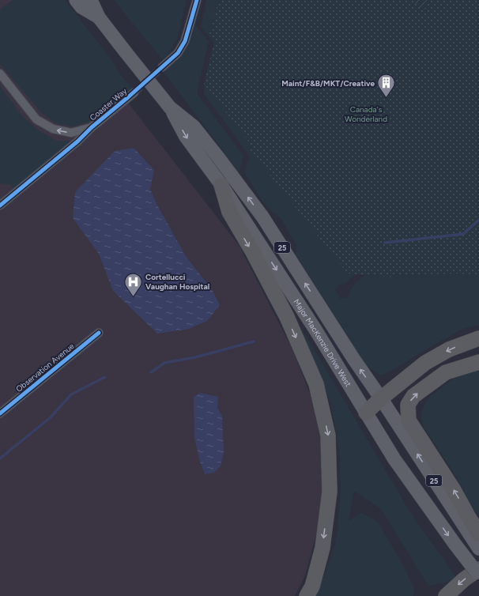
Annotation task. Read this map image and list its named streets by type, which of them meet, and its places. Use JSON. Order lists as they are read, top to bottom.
{
  "streets": {
    "main road": ["25", "Major MacKenzie Drive West"],
    "street": ["Coaster Way", "Observation Avenue"]
  },
  "one_way": ["Coaster Way"],
  "parks": ["Canada's Wonderland"],
  "places": {
    "building": ["Maint/F&B/MKT/Creative"],
    "hospital": ["Cortellucci Vaughan Hospital"]
  }
}
